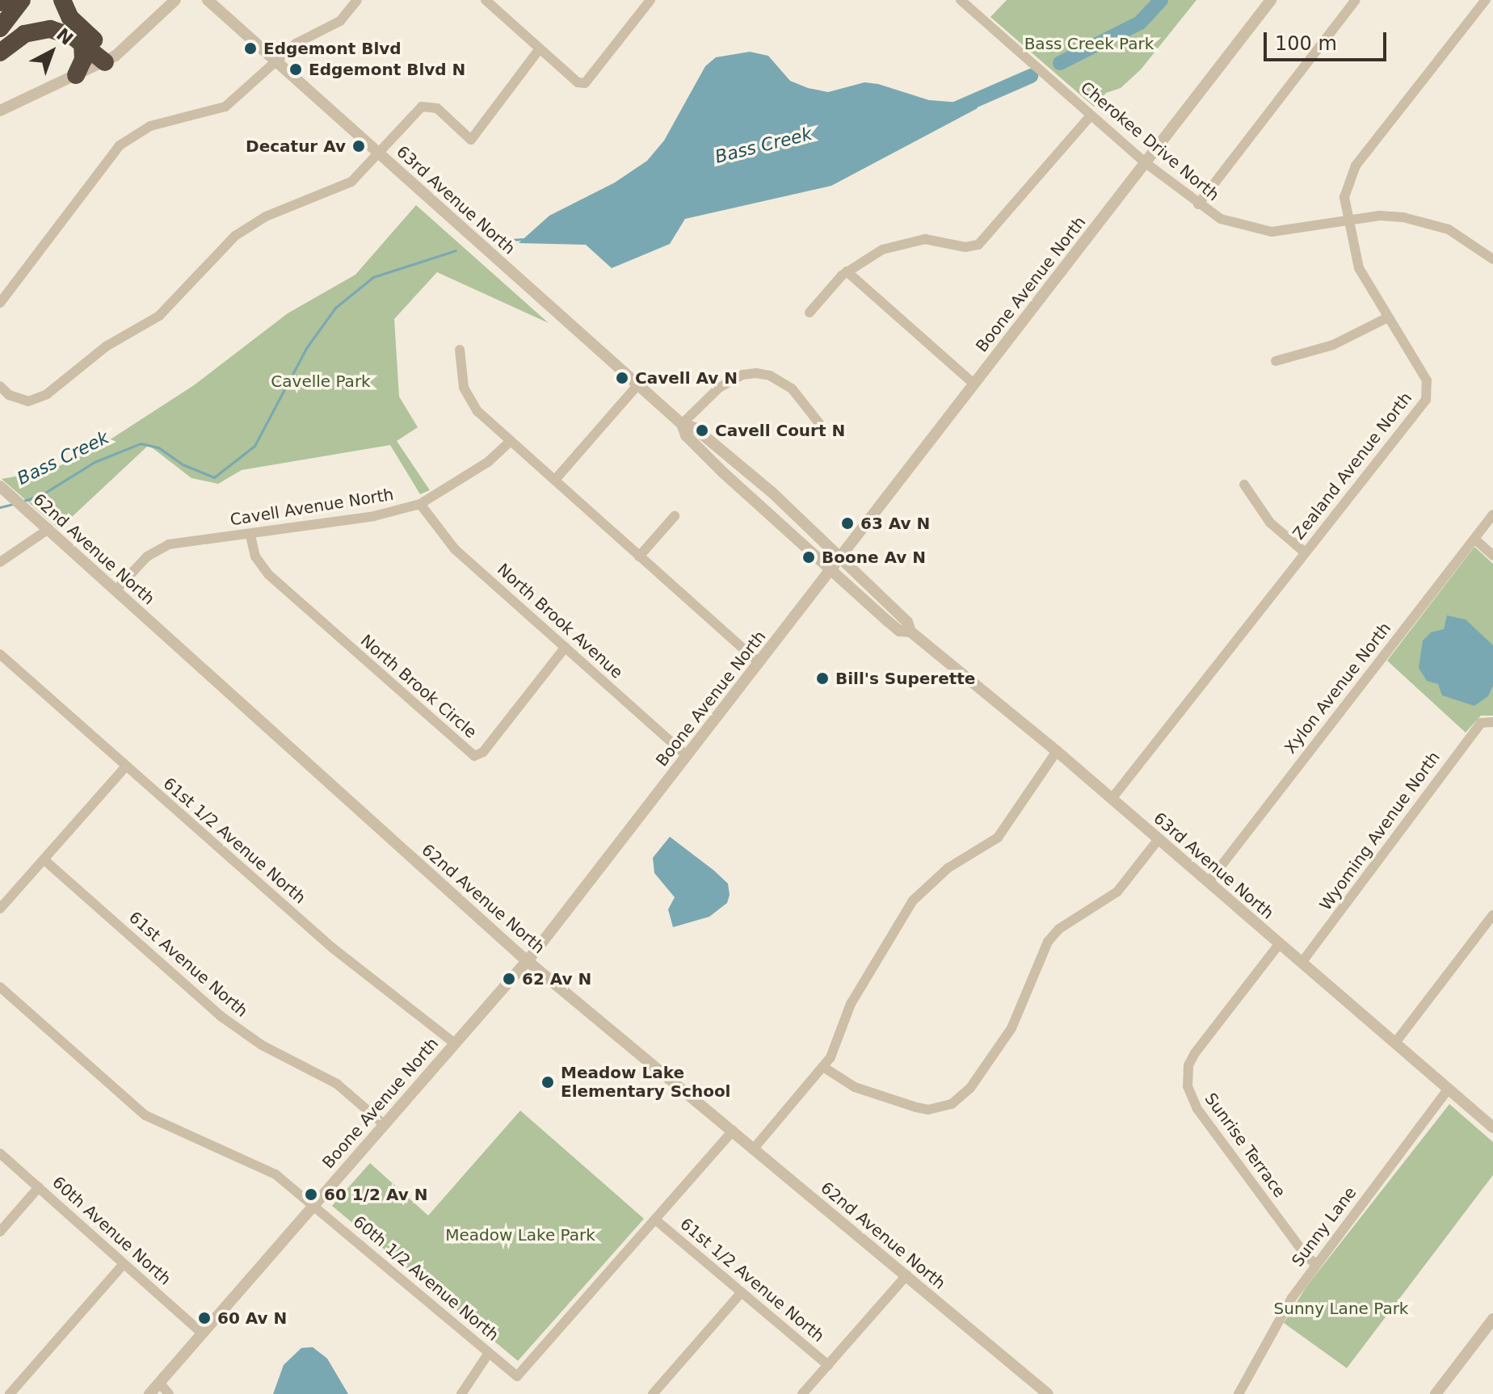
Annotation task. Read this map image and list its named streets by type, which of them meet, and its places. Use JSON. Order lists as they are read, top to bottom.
{
  "streets": {
    "street": [
      "Cherokee Drive North",
      "63rd Avenue North",
      "Boone Avenue North",
      "Zealand Avenue North",
      "Cavell Avenue North",
      "62nd Avenue North",
      "North Brook Avenue",
      "North Brook Circle",
      "Xylon Avenue North",
      "Wyoming Avenue North",
      "61st 1/2 Avenue North",
      "61st Avenue North",
      "Sunrise Terrace",
      "Sunny Lane",
      "60th Avenue North",
      "60th 1/2 Avenue North"
    ]
  },
  "crossings": [
    ["Cherokee Drive North", "Boone Avenue North"],
    ["Cherokee Drive North", "Zealand Avenue North"],
    ["63rd Avenue North", "Boone Avenue North"],
    ["63rd Avenue North", "Zealand Avenue North"],
    ["63rd Avenue North", "Xylon Avenue North"],
    ["63rd Avenue North", "Wyoming Avenue North"],
    ["63rd Avenue North", "Sunrise Terrace"],
    ["63rd Avenue North", "Sunny Lane"],
    ["Boone Avenue North", "62nd Avenue North"],
    ["Boone Avenue North", "North Brook Avenue"],
    ["Boone Avenue North", "61st 1/2 Avenue North"],
    ["Boone Avenue North", "61st Avenue North"],
    ["Boone Avenue North", "60th Avenue North"],
    ["Boone Avenue North", "60th 1/2 Avenue North"],
    ["Cavell Avenue North", "62nd Avenue North"],
    ["Cavell Avenue North", "North Brook Avenue"],
    ["Cavell Avenue North", "North Brook Circle"],
    ["North Brook Avenue", "North Brook Circle"],
    ["61st 1/2 Avenue North", "60th 1/2 Avenue North"],
    ["Sunrise Terrace", "Sunny Lane"]
  ],
  "water": ["Bass Creek"],
  "parks": [
    "Bass Creek Park",
    "Cavelle Park",
    "Meadow Lake Park",
    "Sunny Lane Park"
  ],
  "places": [
    "Edgemont Blvd",
    "Edgemont Blvd N",
    "Decatur Av",
    "Cavell Av N",
    "Cavell Court N",
    "63 Av N",
    "Boone Av N",
    "Bill's Superette",
    "62 Av N",
    "Meadow Lake Elementary School",
    "60 1/2 Av N",
    "60 Av N"
  ],
  "scale_bar": "100 m",
  "north": "top right"
}
